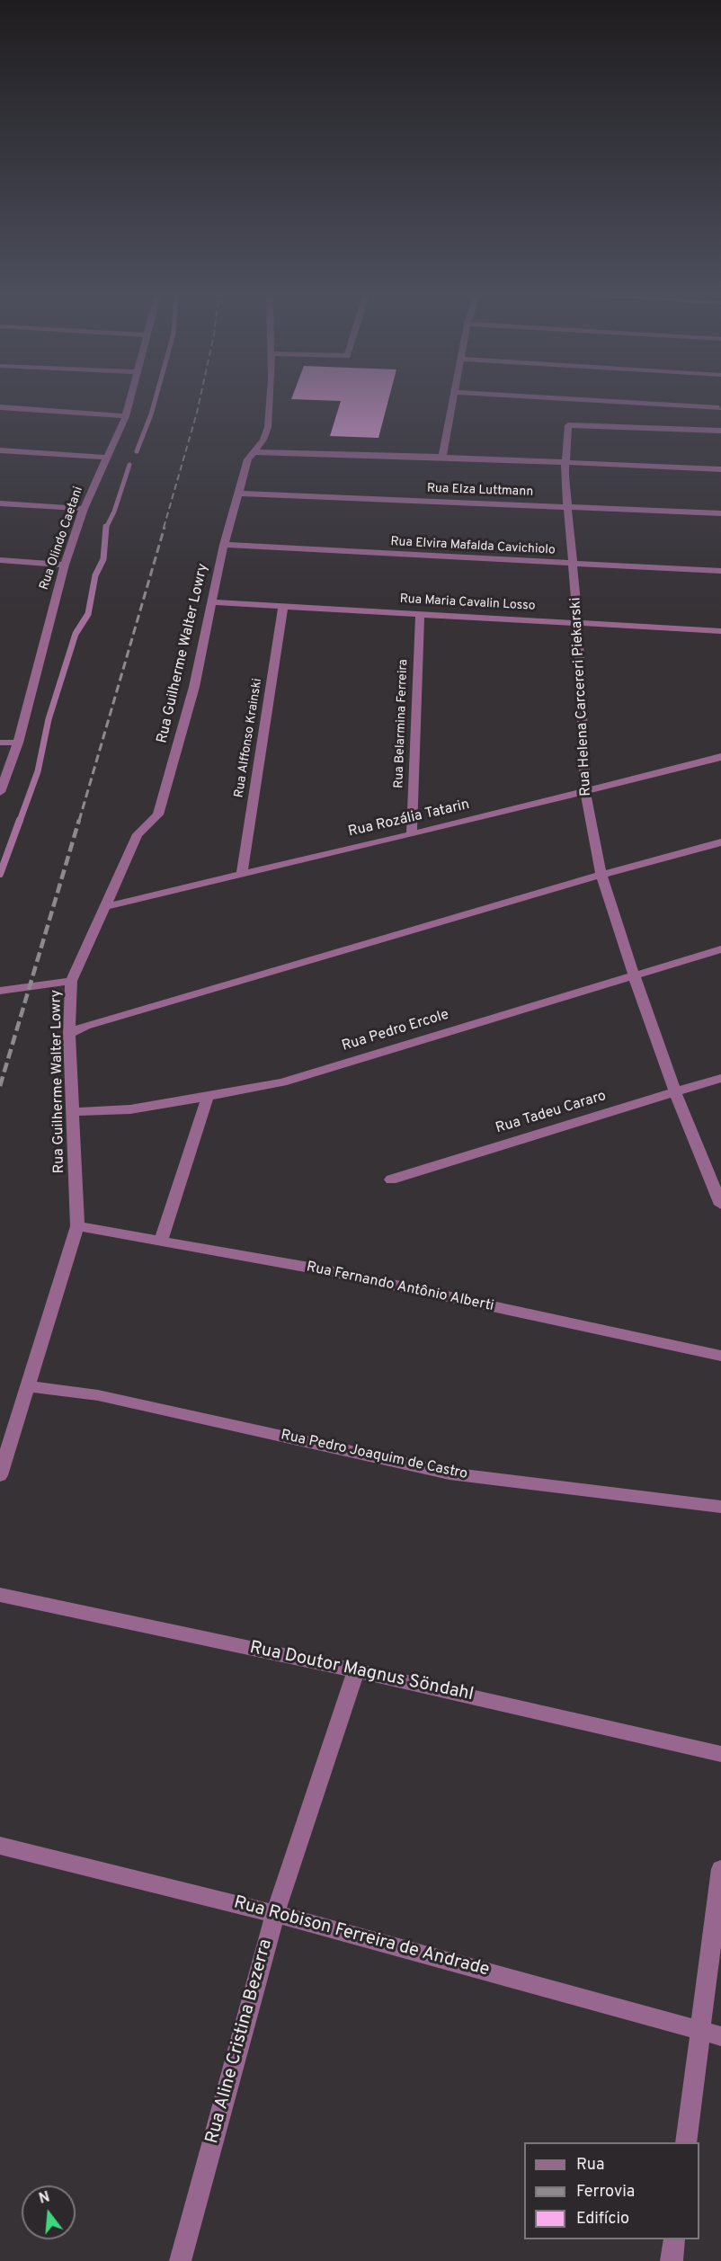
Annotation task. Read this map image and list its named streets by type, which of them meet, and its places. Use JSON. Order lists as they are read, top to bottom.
{
  "streets": {
    "street": [
      "Rua Elza Luttmann",
      "Rua Olindo Caetani",
      "Rua Elvira Mafalda Cavichiolo",
      "Rua Maria Cavalin Losso",
      "Rua Guilherme Walter Lowry",
      "Rua Helena Carcereri Piekarski",
      "Rua Belarmina Ferreira",
      "Rua Alffonso Krainski",
      "Rua Rozália Tatarin",
      "Rua Pedro Ercole",
      "Rua Tadeu Cararo",
      "Rua Fernando Antônio Alberti",
      "Rua Pedro Joaquim de Castro",
      "Rua Doutor Magnus Söndahl",
      "Rua Robison Ferreira de Andrade",
      "Rua Aline Cristina Bezerra"
    ]
  },
  "crossings": [
    ["Rua Elza Luttmann", "Rua Guilherme Walter Lowry"],
    ["Rua Elza Luttmann", "Rua Helena Carcereri Piekarski"],
    ["Rua Elvira Mafalda Cavichiolo", "Rua Guilherme Walter Lowry"],
    ["Rua Elvira Mafalda Cavichiolo", "Rua Helena Carcereri Piekarski"],
    ["Rua Maria Cavalin Losso", "Rua Guilherme Walter Lowry"],
    ["Rua Maria Cavalin Losso", "Rua Helena Carcereri Piekarski"],
    ["Rua Maria Cavalin Losso", "Rua Belarmina Ferreira"],
    ["Rua Maria Cavalin Losso", "Rua Alffonso Krainski"],
    ["Rua Guilherme Walter Lowry", "Rua Rozália Tatarin"],
    ["Rua Guilherme Walter Lowry", "Rua Pedro Ercole"],
    ["Rua Guilherme Walter Lowry", "Rua Fernando Antônio Alberti"],
    ["Rua Guilherme Walter Lowry", "Rua Pedro Joaquim de Castro"],
    ["Rua Helena Carcereri Piekarski", "Rua Rozália Tatarin"],
    ["Rua Helena Carcereri Piekarski", "Rua Pedro Ercole"],
    ["Rua Helena Carcereri Piekarski", "Rua Tadeu Cararo"],
    ["Rua Belarmina Ferreira", "Rua Rozália Tatarin"],
    ["Rua Alffonso Krainski", "Rua Rozália Tatarin"],
    ["Rua Doutor Magnus Söndahl", "Rua Aline Cristina Bezerra"],
    ["Rua Robison Ferreira de Andrade", "Rua Aline Cristina Bezerra"]
  ],
  "legend": ["Rua", "Ferrovia", "Edifício"],
  "north": "top"
}
